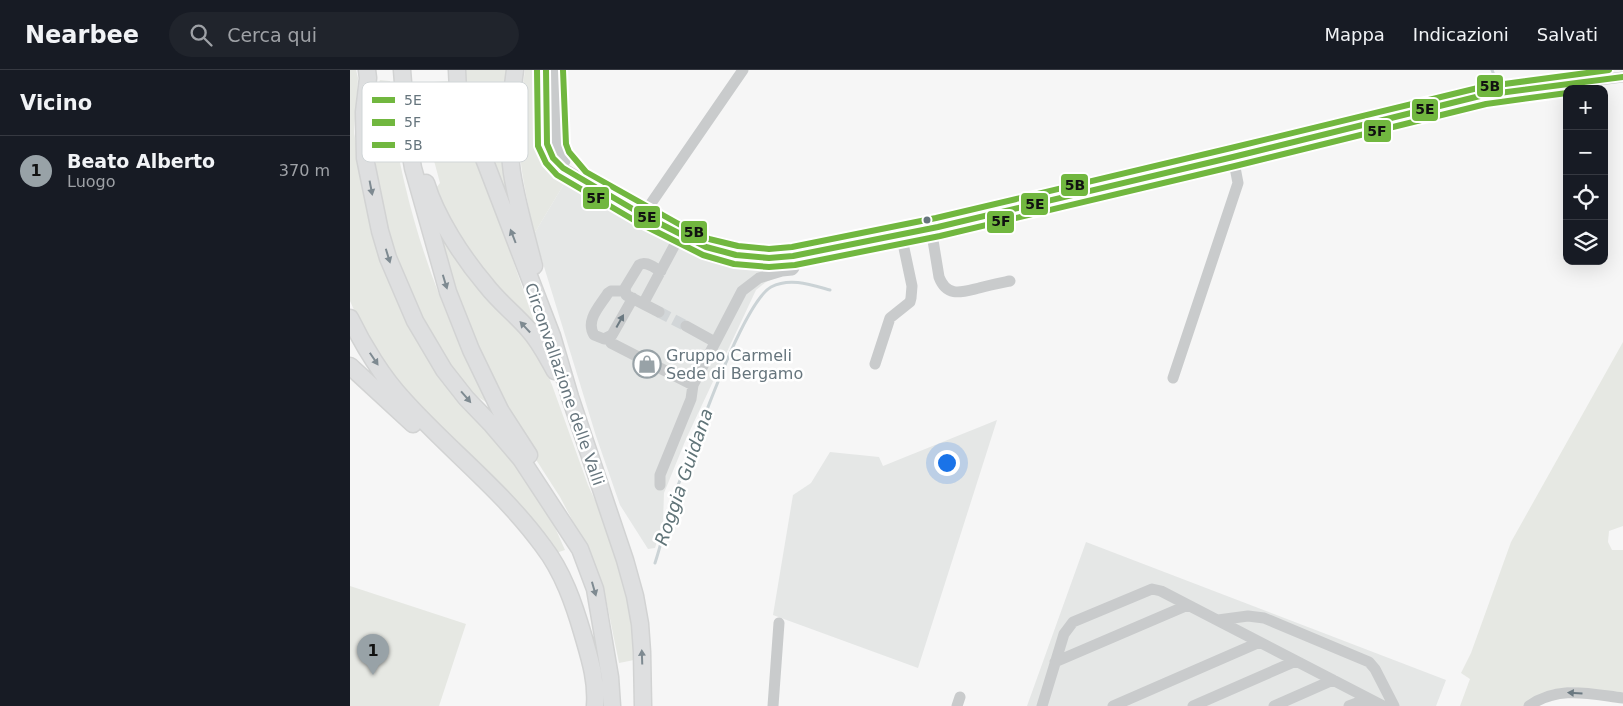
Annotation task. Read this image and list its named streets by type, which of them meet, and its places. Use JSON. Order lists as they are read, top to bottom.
{
  "streets": {
    "highway": ["Circonvallazione delle Valli"]
  },
  "water": ["Roggia Guidana"],
  "places": {
    "shop": ["Gruppo Carmeli Sede di Bergamo"]
  },
  "lines": ["transit line 5E", "transit line 5F", "transit line 5B"],
  "legend": ["5E", "5F", "5B"],
  "page": {
    "header": "Nearbee",
    "search": "Cerca qui",
    "nav": ["Mappa", "Indicazioni", "Salvati"],
    "heading": "Vicino",
    "map_buttons": ["+", "−"],
    "list": [
      {
        "mark": "1",
        "name": "Beato Alberto",
        "note": "Luogo",
        "value": "370 m"
      }
    ],
    "pins": "1"
  }
}
